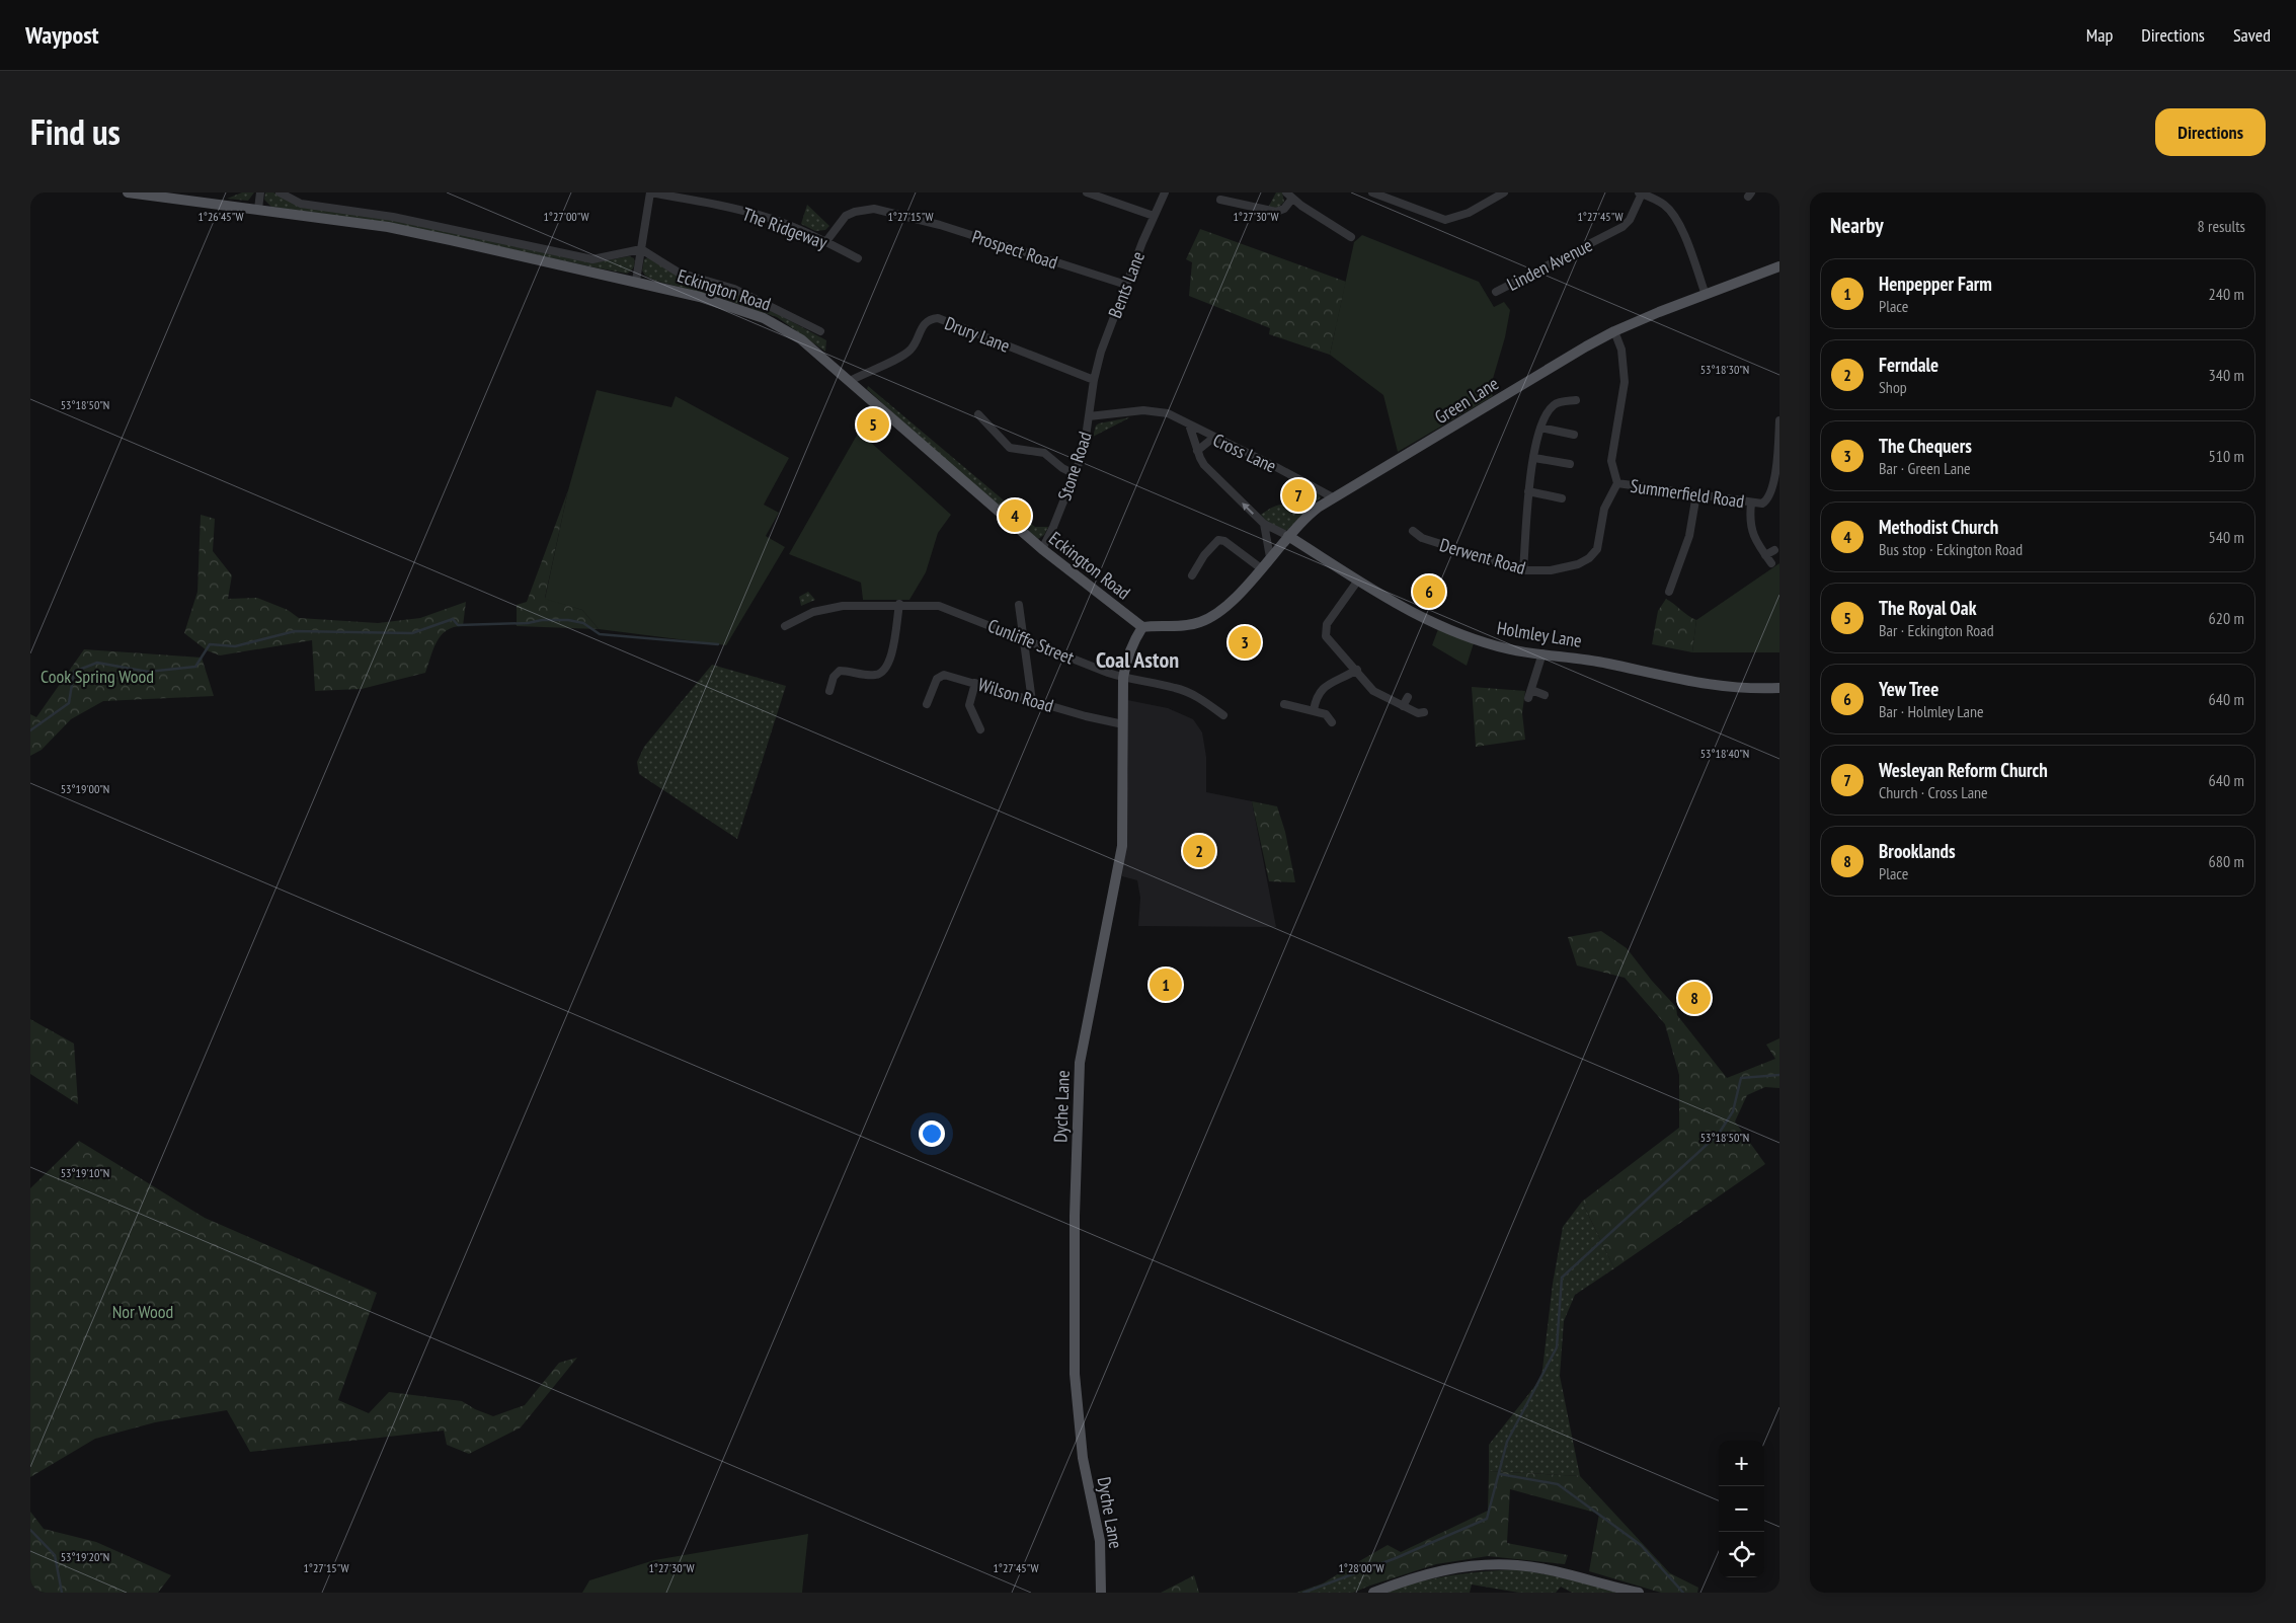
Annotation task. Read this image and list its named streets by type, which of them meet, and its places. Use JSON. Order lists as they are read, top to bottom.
{
  "streets": {
    "main road": [
      "Eckington Road",
      "Green Lane",
      "Holmley Lane",
      "Dyche Lane"
    ],
    "street": [
      "The Ridgeway",
      "Prospect Road",
      "Linden Avenue",
      "Bents Lane",
      "Drury Lane",
      "Cross Lane",
      "Stone Road",
      "Summerfield Road",
      "Derwent Road",
      "Cunliffe Street",
      "Wilson Road"
    ]
  },
  "crossings": [
    ["The Ridgeway", "Prospect Road"],
    ["Prospect Road", "Bents Lane"],
    ["Bents Lane", "Drury Lane"],
    ["Bents Lane", "Stone Road"],
    ["Eckington Road", "Drury Lane"],
    ["Eckington Road", "Green Lane"],
    ["Eckington Road", "Stone Road"],
    ["Eckington Road", "Dyche Lane"],
    ["Drury Lane", "Stone Road"],
    ["Green Lane", "Cross Lane"],
    ["Green Lane", "Holmley Lane"],
    ["Green Lane", "Dyche Lane"],
    ["Cross Lane", "Stone Road"],
    ["Summerfield Road", "Derwent Road"],
    ["Cunliffe Street", "Dyche Lane"],
    ["Wilson Road", "Dyche Lane"]
  ],
  "districts": ["Coal Aston"],
  "parks": ["Cook Spring Wood", "Nor Wood"],
  "page": {
    "header": "Waypost",
    "nav": ["Map", "Directions", "Saved"],
    "title": "Find us",
    "buttons": "Directions",
    "heading": ["Nearby", "8 results"],
    "list": [
      {
        "mark": "1",
        "name": "Henpepper Farm",
        "note": "Place",
        "value": "240 m"
      },
      {
        "mark": "2",
        "name": "Ferndale",
        "note": "Shop",
        "value": "340 m"
      },
      {
        "mark": "3",
        "name": "The Chequers",
        "note": "Bar · Green Lane",
        "value": "510 m"
      },
      {
        "mark": "4",
        "name": "Methodist Church",
        "note": "Bus stop · Eckington Road",
        "value": "540 m"
      },
      {
        "mark": "5",
        "name": "The Royal Oak",
        "note": "Bar · Eckington Road",
        "value": "620 m"
      },
      {
        "mark": "6",
        "name": "Yew Tree",
        "note": "Bar · Holmley Lane",
        "value": "640 m"
      },
      {
        "mark": "7",
        "name": "Wesleyan Reform Church",
        "note": "Church · Cross Lane",
        "value": "640 m"
      },
      {
        "mark": "8",
        "name": "Brooklands",
        "note": "Place",
        "value": "680 m"
      }
    ],
    "pins": [
      "5",
      "7",
      "4",
      "6",
      "3",
      "2",
      "1",
      "8"
    ],
    "map_buttons": ["+", "−"]
  },
  "coordinates": [
    "1°26'45\"W",
    "1°27'00\"W",
    "1°27'15\"W",
    "1°27'30\"W",
    "1°27'45\"W",
    "53°18'30\"N",
    "53°18'50\"N",
    "53°18'40\"N",
    "53°19'00\"N",
    "53°19'10\"N",
    "53°19'20\"N",
    "1°28'00\"W"
  ]
}
